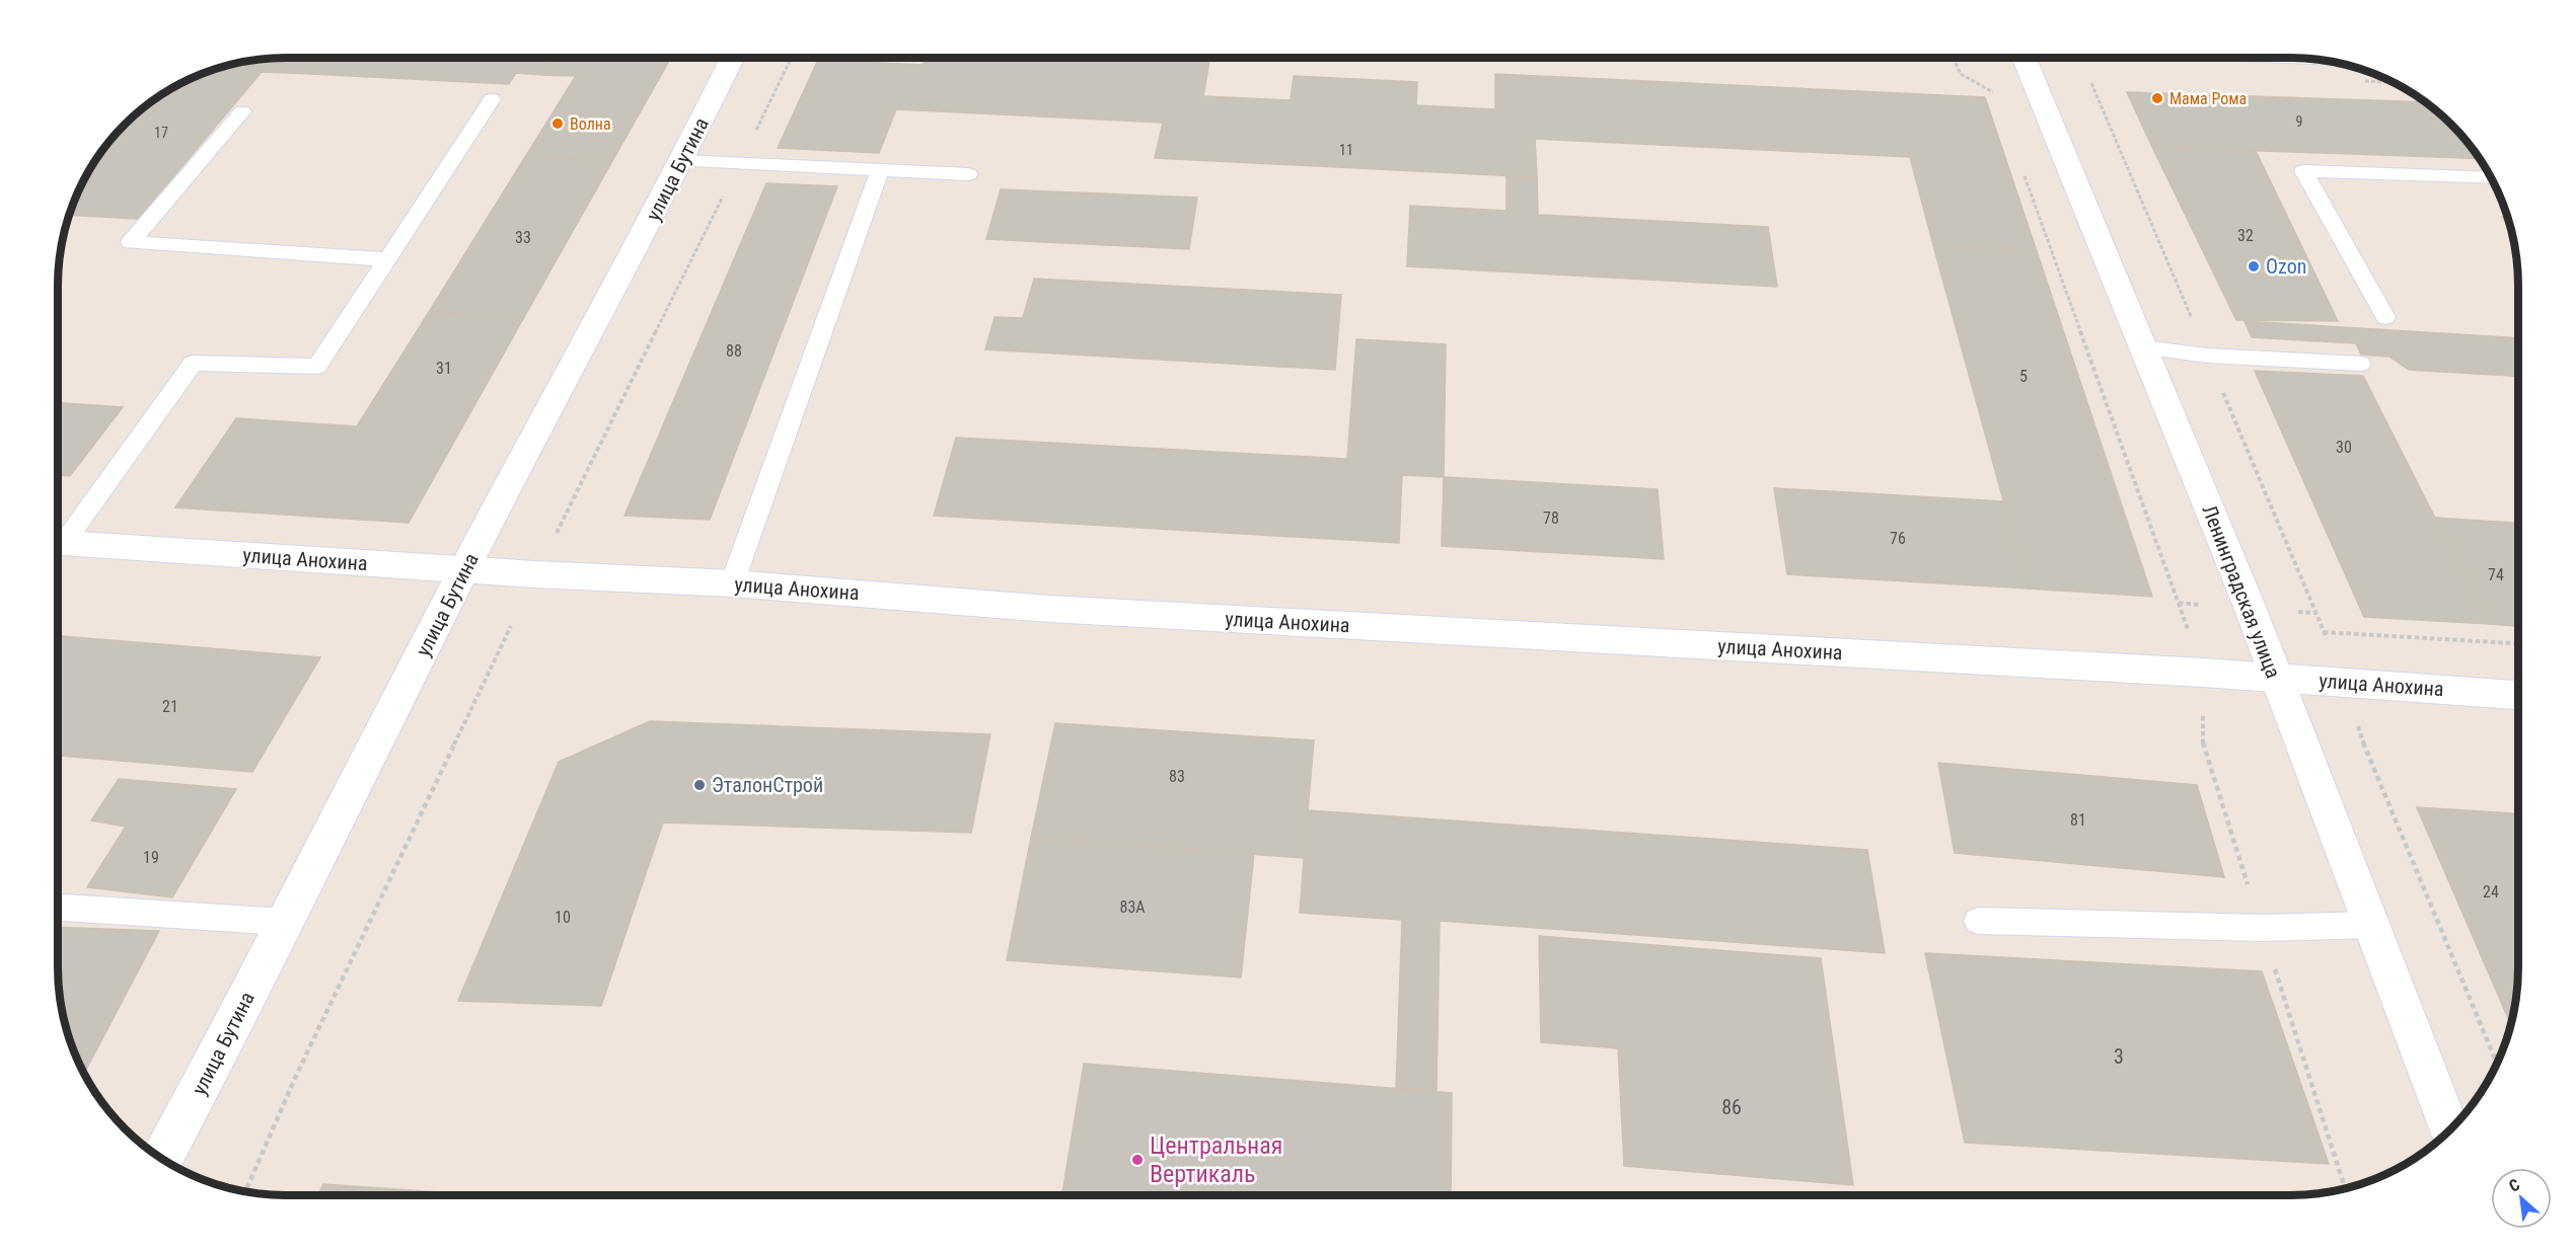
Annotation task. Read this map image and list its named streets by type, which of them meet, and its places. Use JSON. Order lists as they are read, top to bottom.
{
  "streets": {
    "main road": ["улица Бутина", "улица Анохина", "Ленинградская улица"]
  },
  "crossings": [
    ["улица Бутина", "улица Анохина"],
    ["улица Анохина", "Ленинградская улица"]
  ],
  "places": [
    "Мама Рома",
    "Волна",
    "Ozon",
    "ЭталонСтрой",
    "Центральная Вертикаль"
  ],
  "house_numbers": [
    "9",
    "17",
    "11",
    "32",
    "33",
    "88",
    "31",
    "5",
    "30",
    "78",
    "76",
    "74",
    "21",
    "83",
    "81",
    "19",
    "24",
    "83А",
    "10",
    "3",
    "86"
  ],
  "north": "top left"
}
